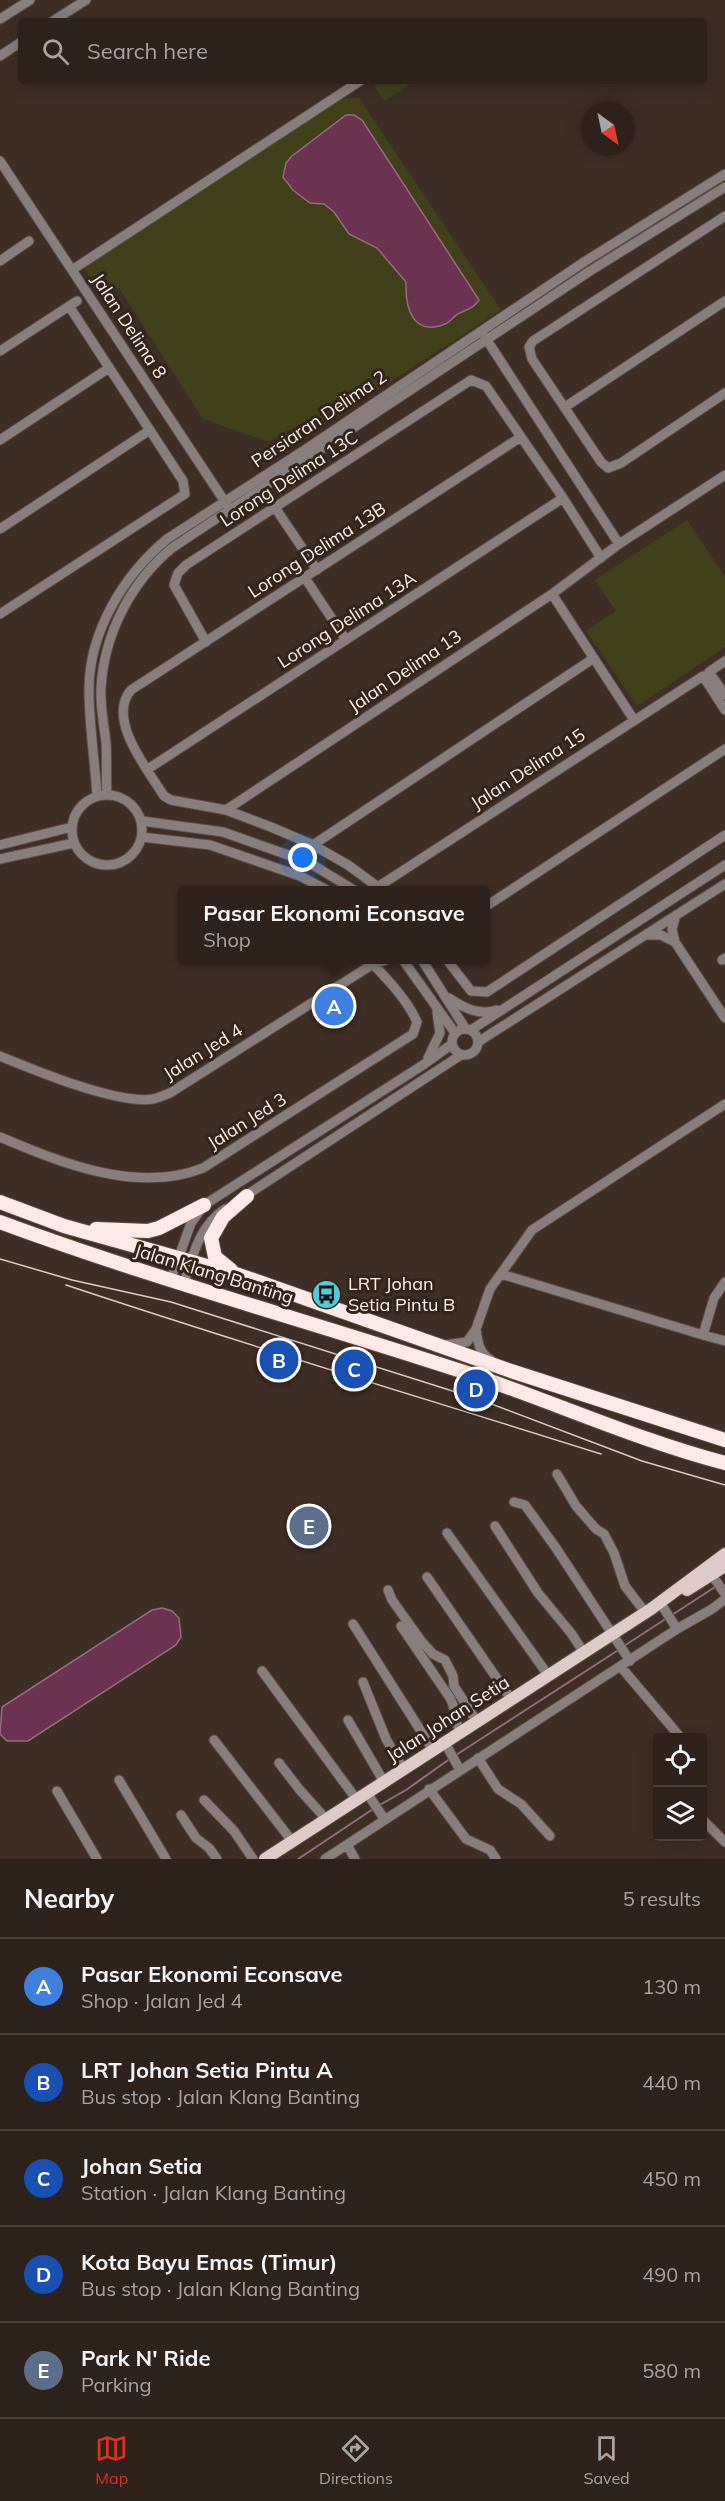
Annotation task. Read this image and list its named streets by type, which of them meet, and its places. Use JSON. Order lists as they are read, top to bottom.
{
  "streets": {
    "highway": ["Jalan Klang Banting"],
    "main road": ["Jalan Johan Setia"],
    "street": [
      "Jalan Delima 8",
      "Persiaran Delima 2",
      "Lorong Delima 13C",
      "Lorong Delima 13B",
      "Lorong Delima 13A",
      "Jalan Delima 13",
      "Jalan Delima 15",
      "Jalan Jed 4",
      "Jalan Jed 3"
    ]
  },
  "crossings": [
    ["Jalan Delima 8", "Persiaran Delima 2"],
    ["Lorong Delima 13C", "Lorong Delima 13B"],
    ["Lorong Delima 13B", "Lorong Delima 13A"]
  ],
  "places": {
    "bus stop": ["LRT Johan Setia Pintu B"]
  },
  "north": "bottom right",
  "page": {
    "search": "Search here",
    "popup": ["Pasar Ekonomi Econsave", "Shop"],
    "pins": [
      "A",
      "B",
      "C",
      "D",
      "E"
    ],
    "heading": ["Nearby", "5 results"],
    "list": [
      {
        "mark": "A",
        "name": "Pasar Ekonomi Econsave",
        "note": "Shop · Jalan Jed 4",
        "value": "130 m"
      },
      {
        "mark": "B",
        "name": "LRT Johan Setia Pintu A",
        "note": "Bus stop · Jalan Klang Banting",
        "value": "440 m"
      },
      {
        "mark": "C",
        "name": "Johan Setia",
        "note": "Station · Jalan Klang Banting",
        "value": "450 m"
      },
      {
        "mark": "D",
        "name": "Kota Bayu Emas (Timur)",
        "note": "Bus stop · Jalan Klang Banting",
        "value": "490 m"
      },
      {
        "mark": "E",
        "name": "Park N' Ride",
        "note": "Parking",
        "value": "580 m"
      }
    ],
    "nav": ["Map", "Directions", "Saved"]
  }
}
